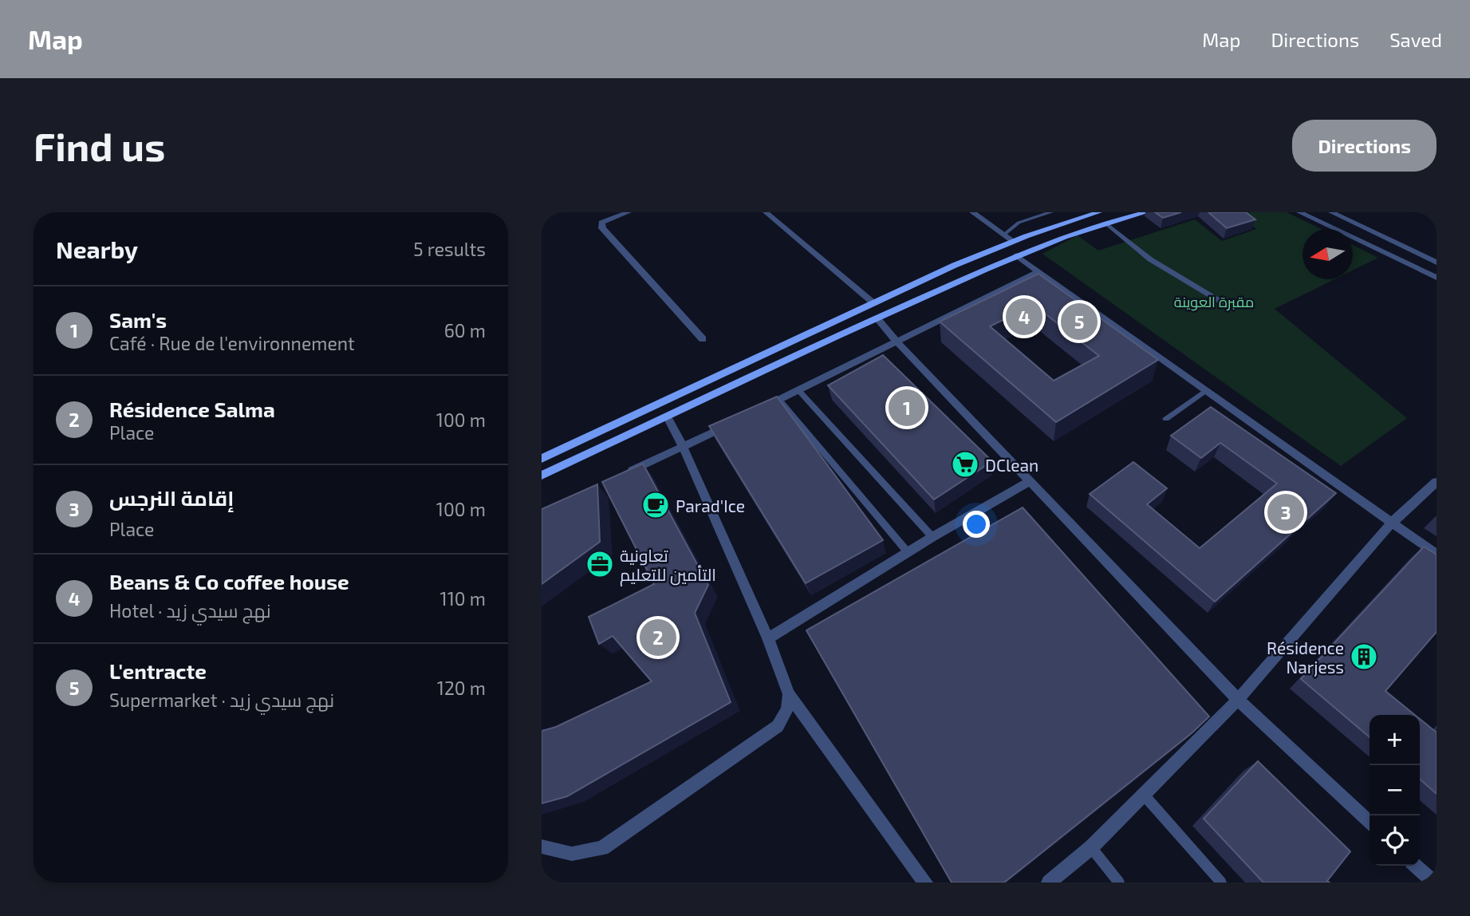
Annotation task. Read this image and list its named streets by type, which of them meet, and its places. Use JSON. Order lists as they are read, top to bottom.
{
  "parks": ["مقبرة العوينة"],
  "places": {
    "supermarket": ["DClean"],
    "cafe": ["Parad'Ice"],
    "office": ["تعاونية التأمين للتعليم"],
    "building": ["Résidence Narjess"]
  },
  "north": "left",
  "page": {
    "header": "Map",
    "nav": ["Map", "Directions", "Saved"],
    "buttons": "Directions",
    "title": "Find us",
    "heading": ["Nearby", "5 results"],
    "list": [
      {
        "mark": "1",
        "name": "Sam's",
        "note": "Café · Rue de l'environnement",
        "value": "60 m"
      },
      {
        "mark": "2",
        "name": "Résidence Salma",
        "note": "Place",
        "value": "100 m"
      },
      {
        "mark": "3",
        "name": "إقامة النرجس",
        "note": "Place",
        "value": "100 m"
      },
      {
        "mark": "4",
        "name": "Beans & Co coffee house",
        "note": "Hotel · نهج سيدي زيد",
        "value": "110 m"
      },
      {
        "mark": "5",
        "name": "L'entracte",
        "note": "Supermarket · نهج سيدي زيد",
        "value": "120 m"
      }
    ],
    "pins": [
      "4",
      "5",
      "1",
      "3",
      "2"
    ],
    "map_buttons": ["+", "−"]
  }
}
